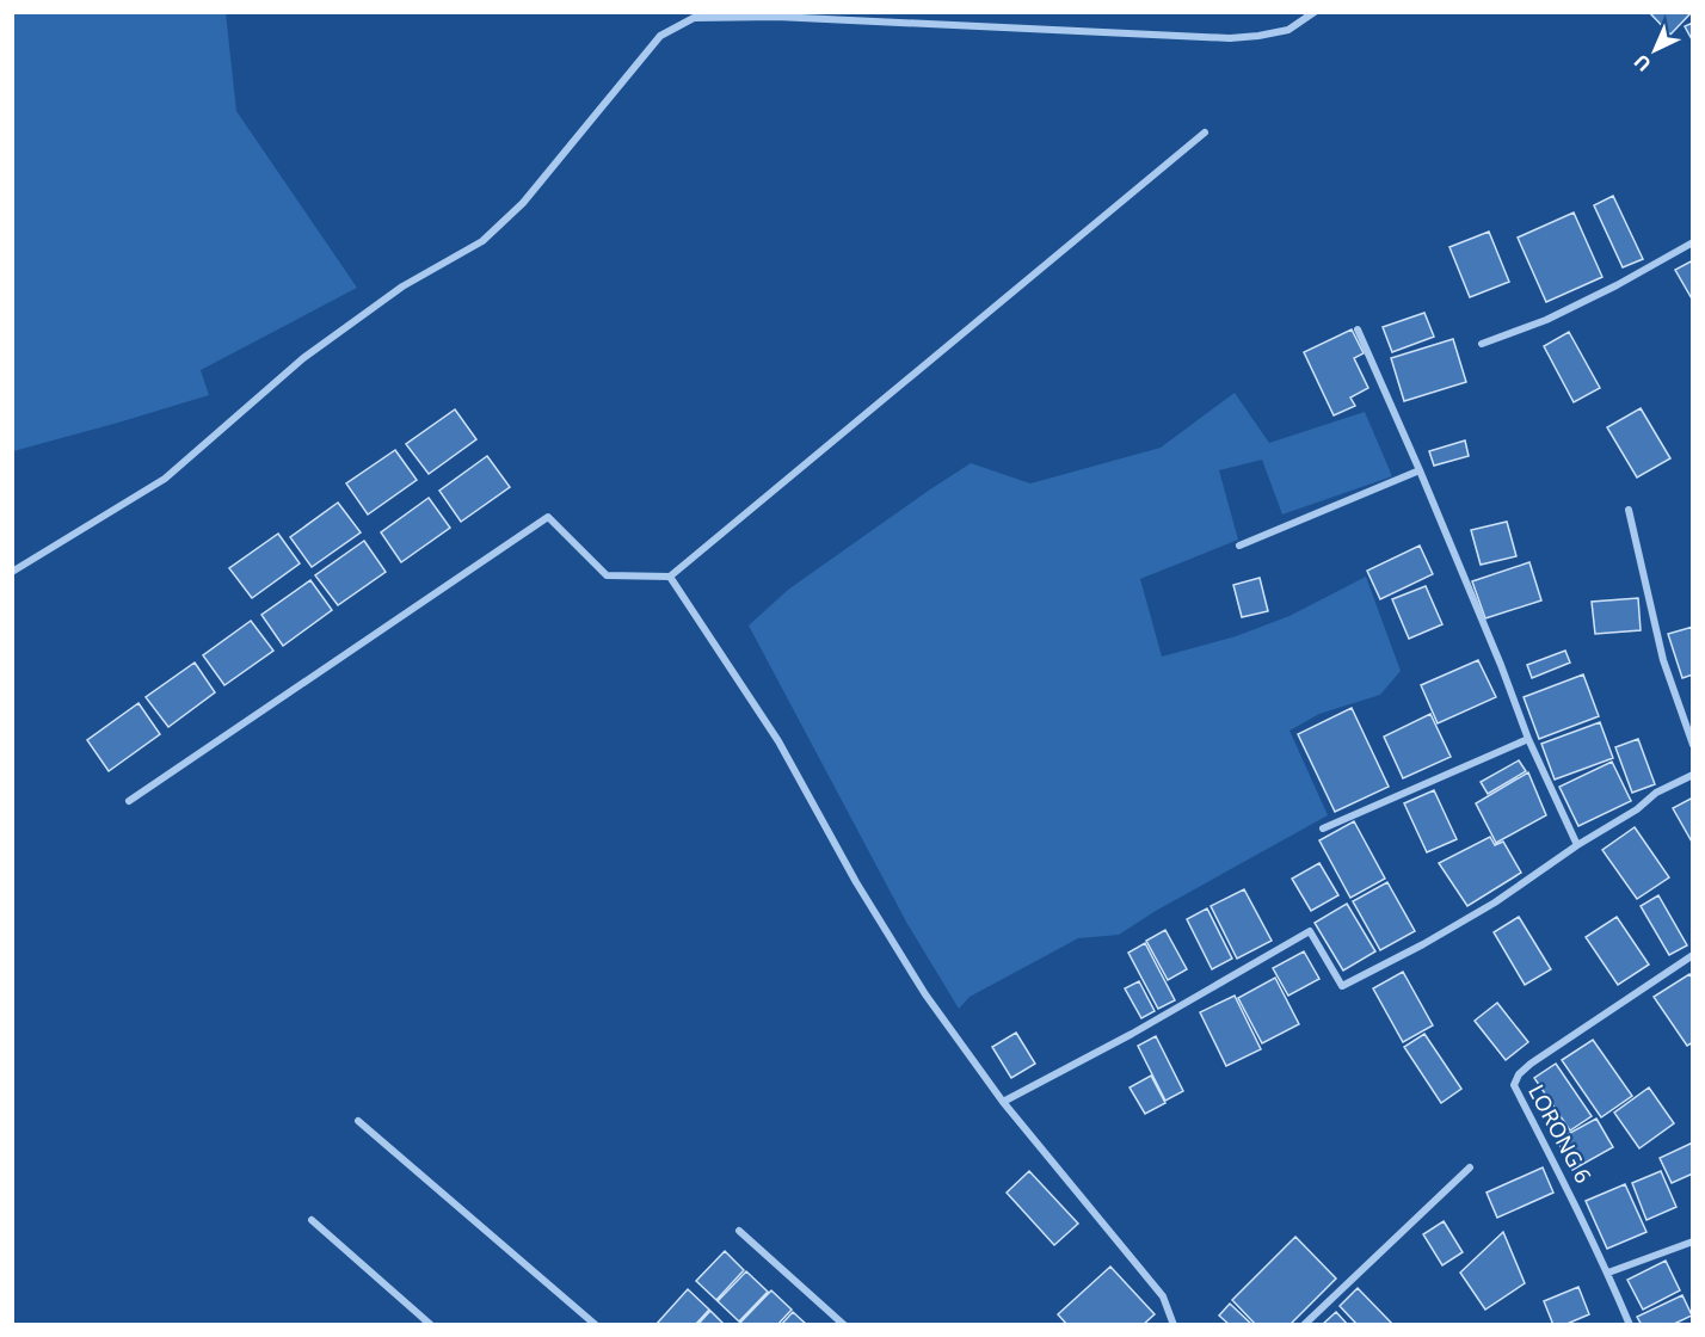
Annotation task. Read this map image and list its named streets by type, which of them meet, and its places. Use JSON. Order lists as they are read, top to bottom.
{
  "streets": {
    "street": ["LORONG 6"]
  },
  "north": "bottom left"
}
